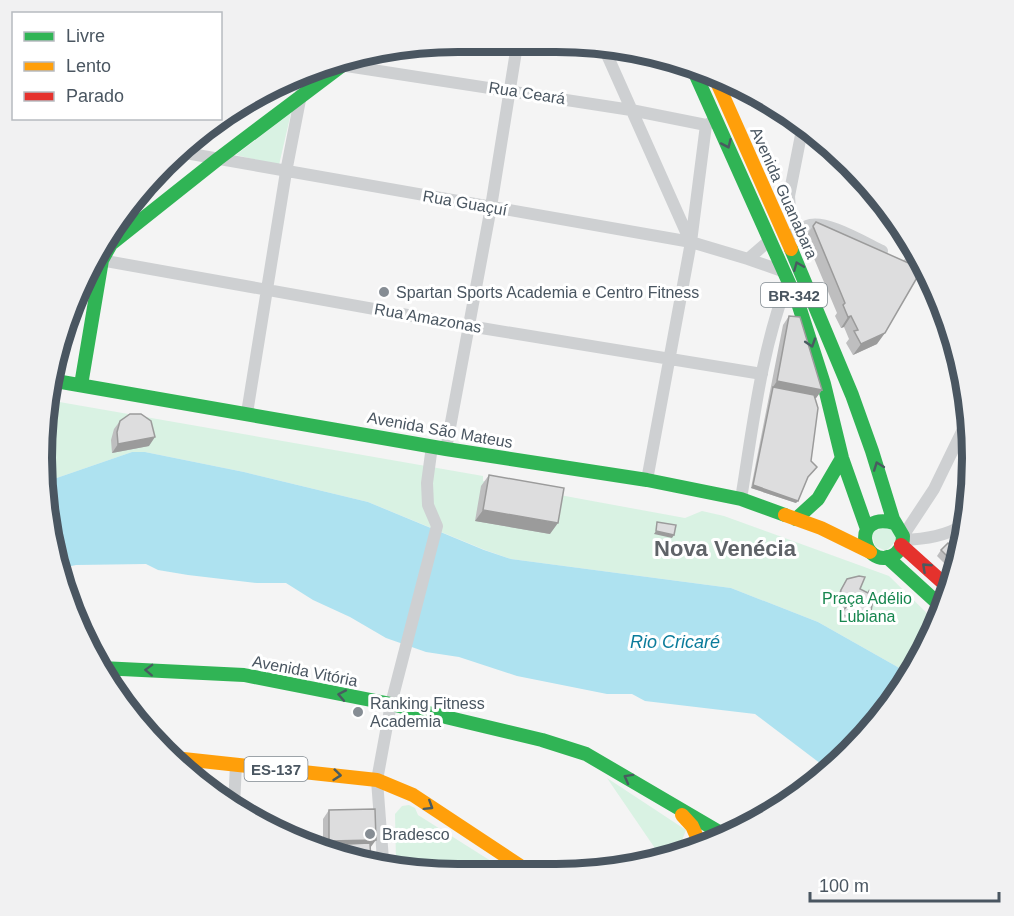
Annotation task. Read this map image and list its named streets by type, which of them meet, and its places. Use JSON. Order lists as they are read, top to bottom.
{
  "streets": {
    "main road": [
      "Avenida Guanabara",
      "BR-342",
      "Avenida São Mateus",
      "Avenida Vitória",
      "ES-137"
    ],
    "street": ["Rua Ceará", "Rua Guaçuí", "Rua Amazonas"]
  },
  "crossings": [
    ["Rua Ceará", "Avenida Guanabara"],
    ["Avenida Guanabara", "Rua Guaçuí"],
    ["Avenida Guanabara", "BR-342"],
    ["Avenida Guanabara", "Rua Amazonas"],
    ["Avenida Guanabara", "Avenida São Mateus"],
    ["BR-342", "Avenida São Mateus"]
  ],
  "districts": ["Nova Venécia"],
  "water": ["Rio Cricaré"],
  "parks": ["Praça Adélio Lubiana"],
  "places": ["Spartan Sports Academia e Centro Fitness", "Ranking Fitness Academia", "Bradesco"],
  "legend": ["Livre", "Lento", "Parado"],
  "scale_bar": "100 m"
}
